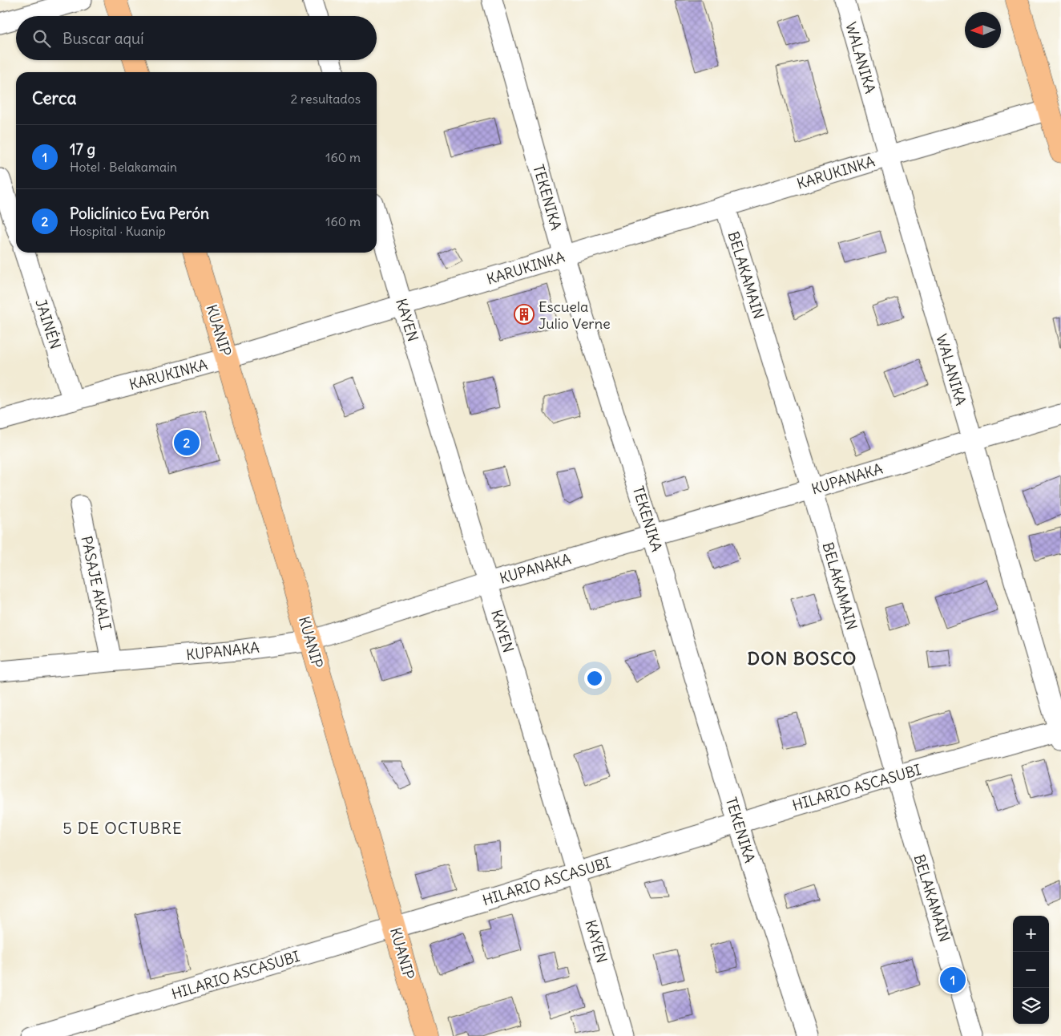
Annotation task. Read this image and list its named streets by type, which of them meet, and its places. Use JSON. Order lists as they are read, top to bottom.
{
  "streets": {
    "main road": ["KUANIP"],
    "street": [
      "WALANIKA",
      "KARUKINKA",
      "TEKENIKA",
      "BELAKAMAIN",
      "KAYEN",
      "JAINÉN",
      "KUPANAKA",
      "PASAJE AKALI",
      "HILARIO ASCASUBI"
    ]
  },
  "crossings": [
    ["WALANIKA", "KARUKINKA"],
    ["WALANIKA", "KUPANAKA"],
    ["WALANIKA", "HILARIO ASCASUBI"],
    ["KARUKINKA", "TEKENIKA"],
    ["KARUKINKA", "BELAKAMAIN"],
    ["KARUKINKA", "KAYEN"],
    ["KARUKINKA", "JAINÉN"],
    ["KARUKINKA", "KUANIP"],
    ["TEKENIKA", "KUPANAKA"],
    ["TEKENIKA", "HILARIO ASCASUBI"],
    ["BELAKAMAIN", "KUPANAKA"],
    ["BELAKAMAIN", "HILARIO ASCASUBI"],
    ["KAYEN", "KUPANAKA"],
    ["KAYEN", "HILARIO ASCASUBI"],
    ["KUANIP", "KUPANAKA"],
    ["KUANIP", "HILARIO ASCASUBI"],
    ["KUPANAKA", "PASAJE AKALI"]
  ],
  "districts": ["DON BOSCO", "5 DE OCTUBRE"],
  "places": {
    "building": ["Escuela Julio Verne"]
  },
  "north": "left",
  "page": {
    "search": "Buscar aquí",
    "heading": ["Cerca", "2 resultados"],
    "list": [
      {
        "mark": "1",
        "name": "17 g",
        "note": "Hotel · Belakamain",
        "value": "160 m"
      },
      {
        "mark": "2",
        "name": "Policlínico Eva Perón",
        "note": "Hospital · Kuanip",
        "value": "160 m"
      }
    ],
    "pins": ["2", "1"],
    "map_buttons": ["+", "−"]
  }
}
